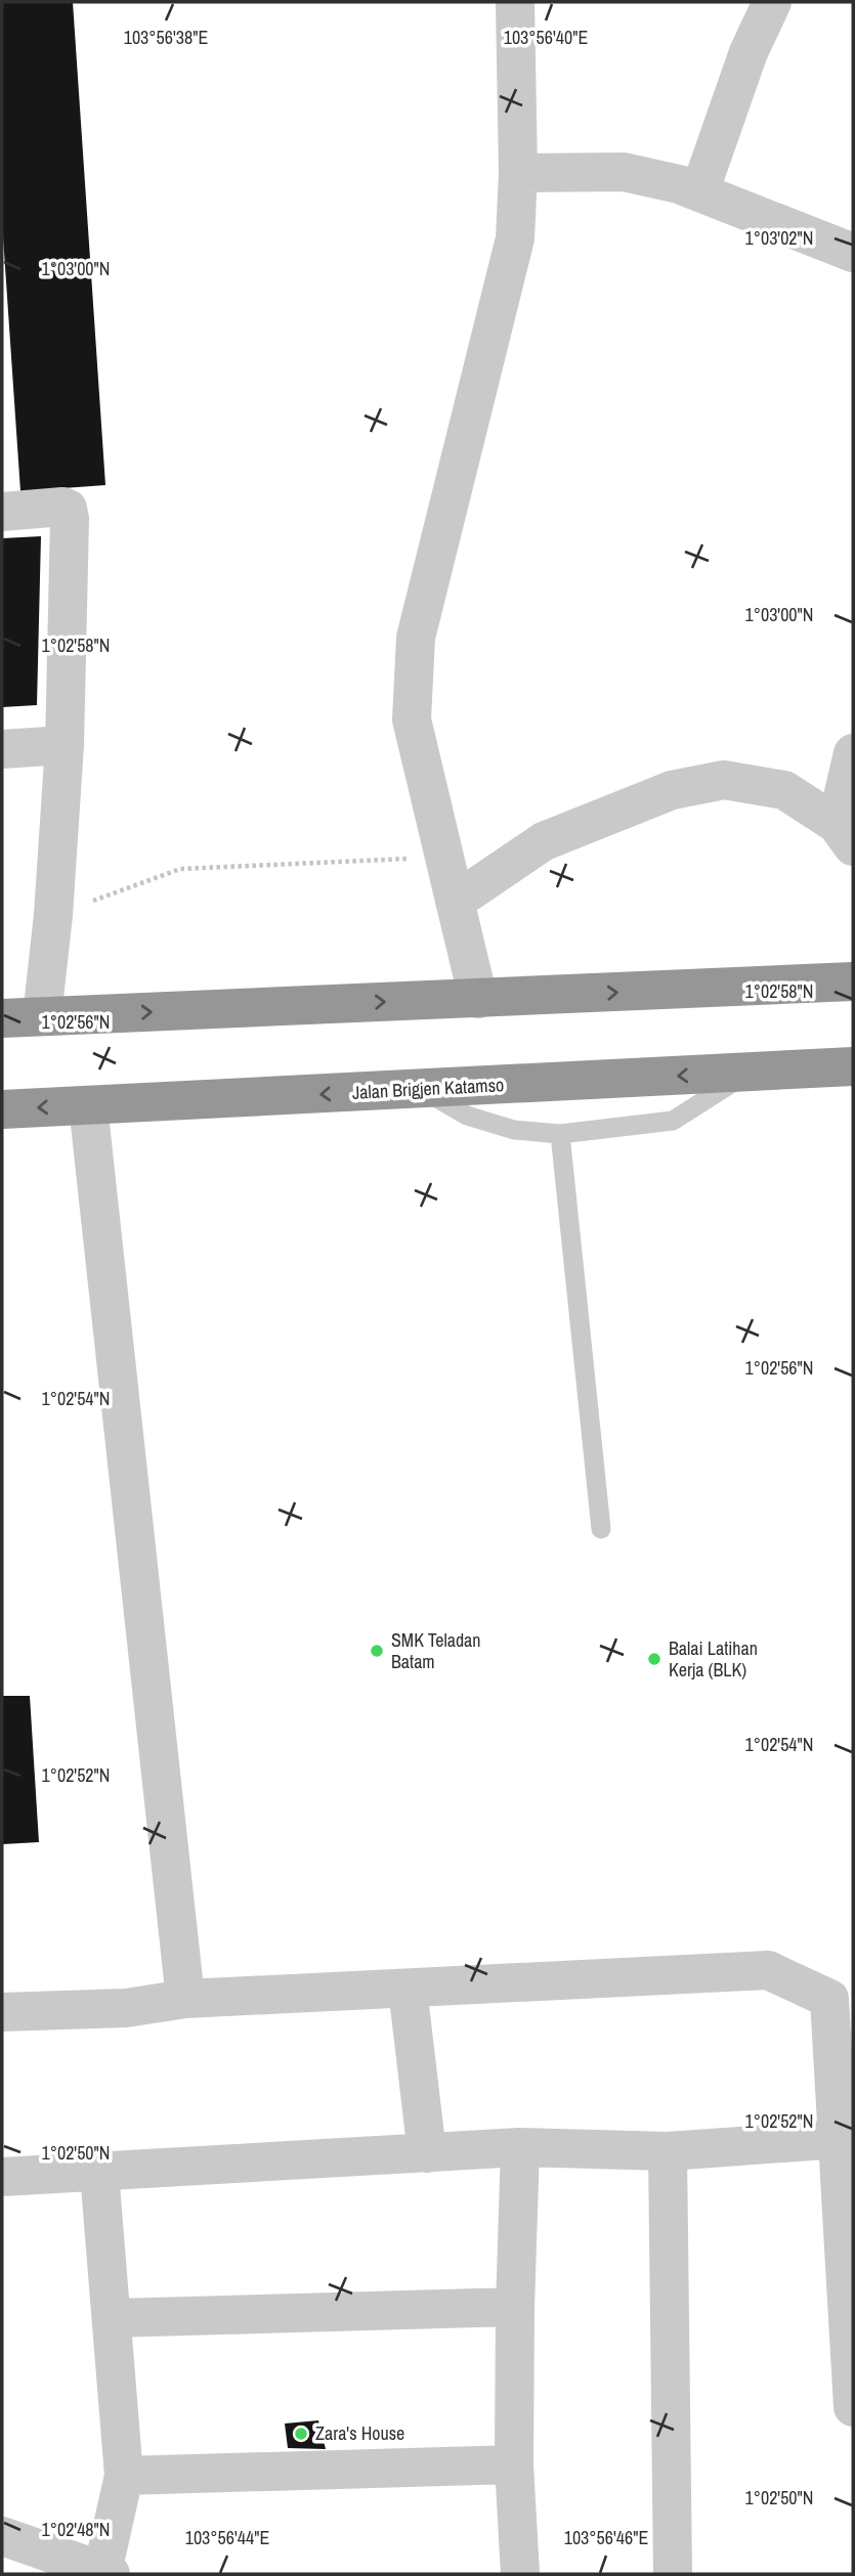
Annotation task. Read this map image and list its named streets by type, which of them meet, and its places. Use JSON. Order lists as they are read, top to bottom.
{
  "streets": {
    "highway": ["Jalan Brigjen Katamso"]
  },
  "places": ["SMK Teladan Batam", "Balai Latihan Kerja (BLK)", "Zara's House"],
  "coordinates": [
    "103°56'38\"E",
    "103°56'40\"E",
    "1°03'02\"N",
    "1°03'00\"N",
    "1°02'58\"N",
    "1°02'56\"N",
    "1°02'54\"N",
    "1°02'52\"N",
    "1°02'50\"N",
    "1°02'48\"N",
    "103°56'44\"E",
    "103°56'46\"E"
  ]
}
